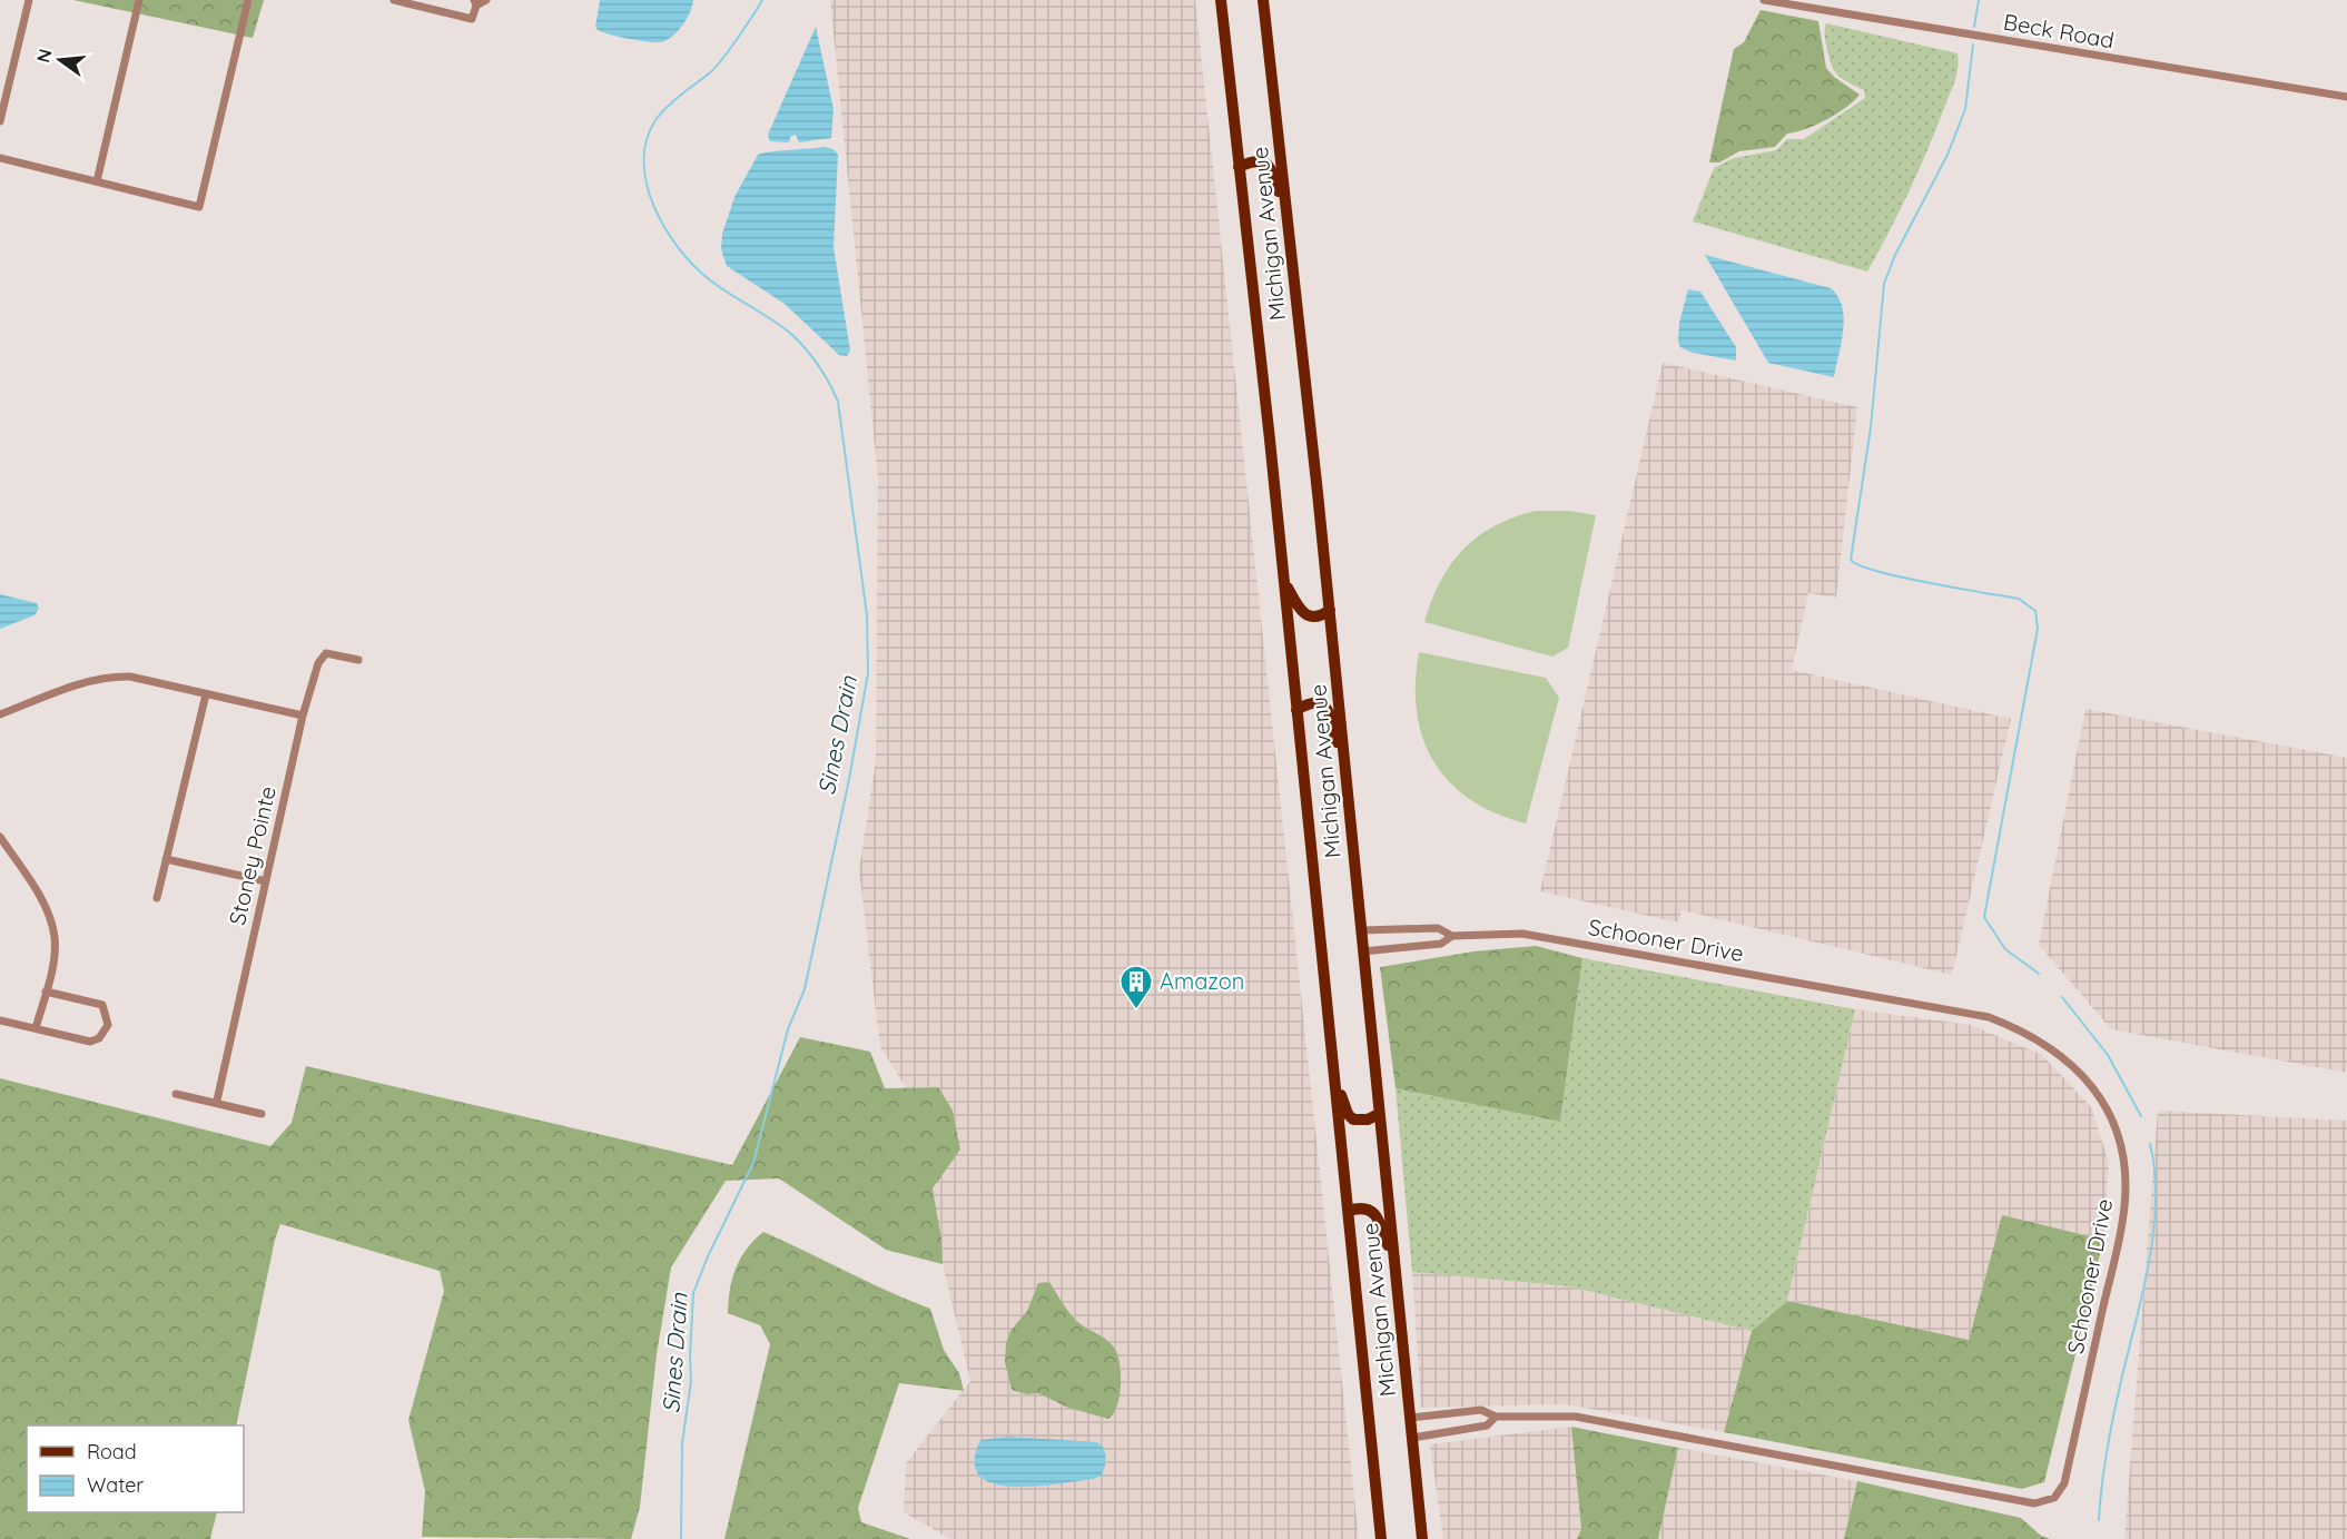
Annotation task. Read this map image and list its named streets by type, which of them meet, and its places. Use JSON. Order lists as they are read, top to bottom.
{
  "streets": {
    "main road": ["Michigan Avenue"],
    "street": ["Beck Road", "Stoney Pointe", "Schooner Drive"]
  },
  "crossings": [
    ["Michigan Avenue", "Schooner Drive"]
  ],
  "water": ["Sines Drain"],
  "places": {
    "building": ["Amazon"]
  },
  "legend": ["Road", "Water"],
  "north": "left"
}
